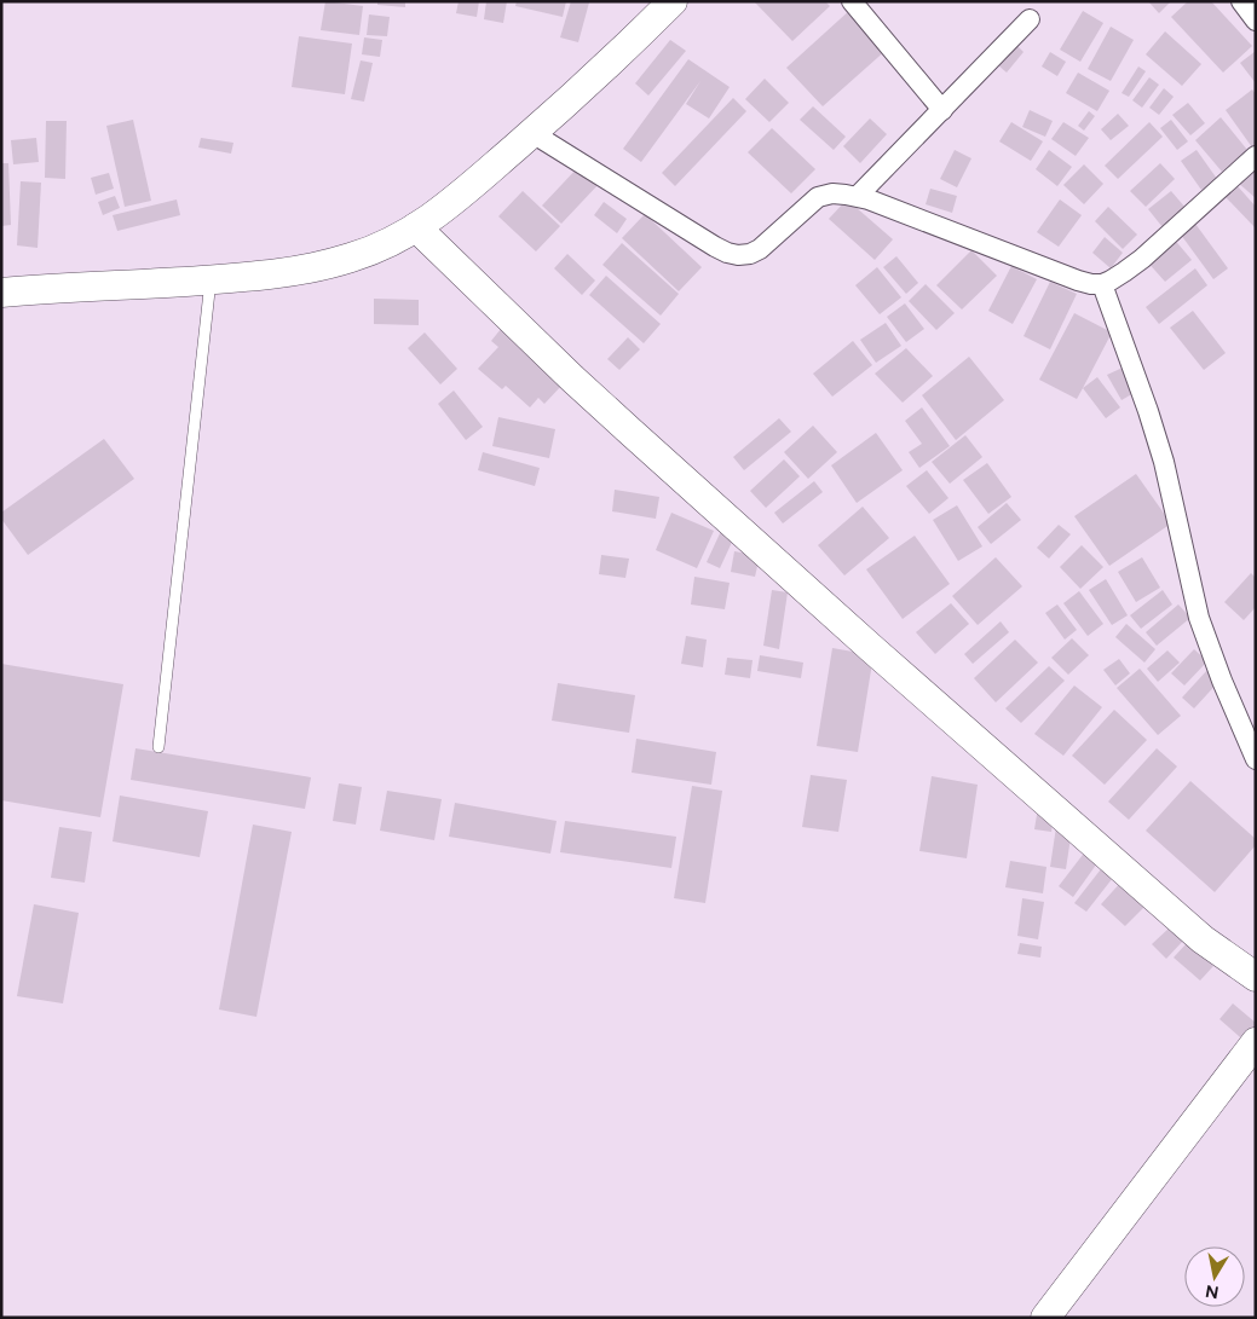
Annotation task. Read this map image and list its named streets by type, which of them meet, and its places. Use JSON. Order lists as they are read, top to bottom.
{
  "north": "bottom"
}
